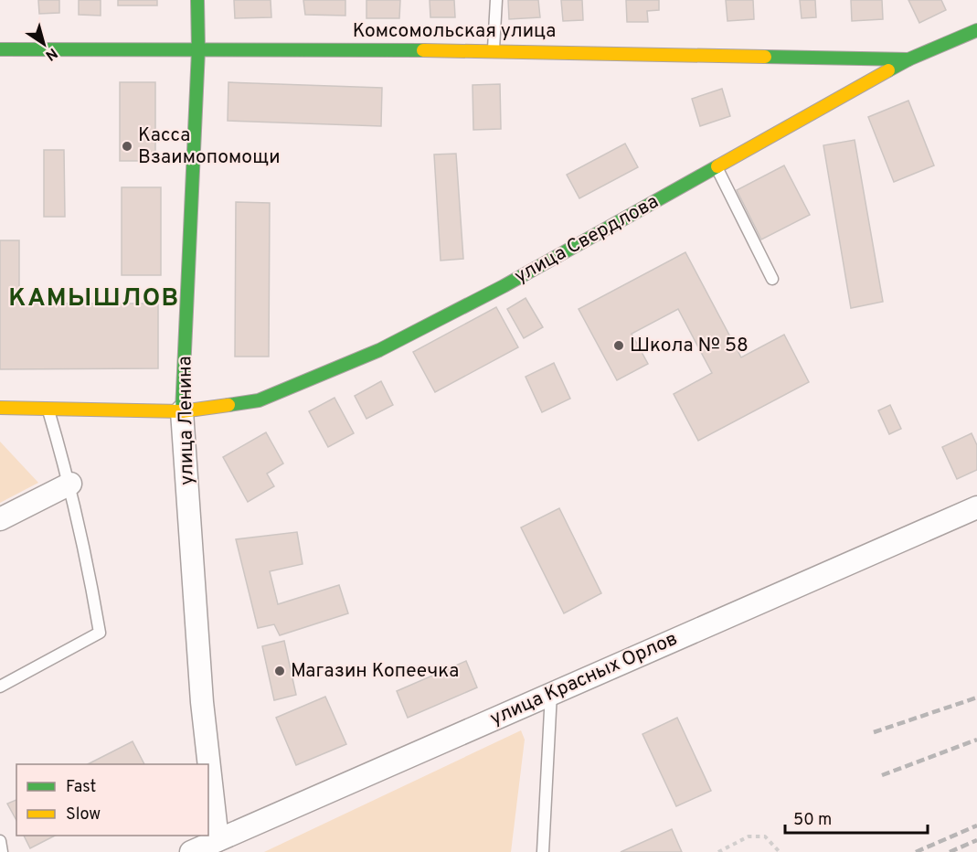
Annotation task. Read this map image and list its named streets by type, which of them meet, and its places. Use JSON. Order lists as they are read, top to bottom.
{
  "streets": {
    "main road": ["Комсомольская улица", "улица Свердлова", "улица Ленина"],
    "street": ["улица Красных Орлов"]
  },
  "crossings": [
    ["Комсомольская улица", "улица Свердлова"],
    ["Комсомольская улица", "улица Ленина"],
    ["улица Свердлова", "улица Ленина"],
    ["улица Ленина", "улица Красных Орлов"]
  ],
  "districts": ["КАМЫШЛОВ"],
  "places": ["Касса Взаимопомощи", "Школа № 58", "Магазин Копеечка"],
  "legend": ["Fast", "Slow"],
  "scale_bar": "50 m",
  "north": "bottom right"
}
